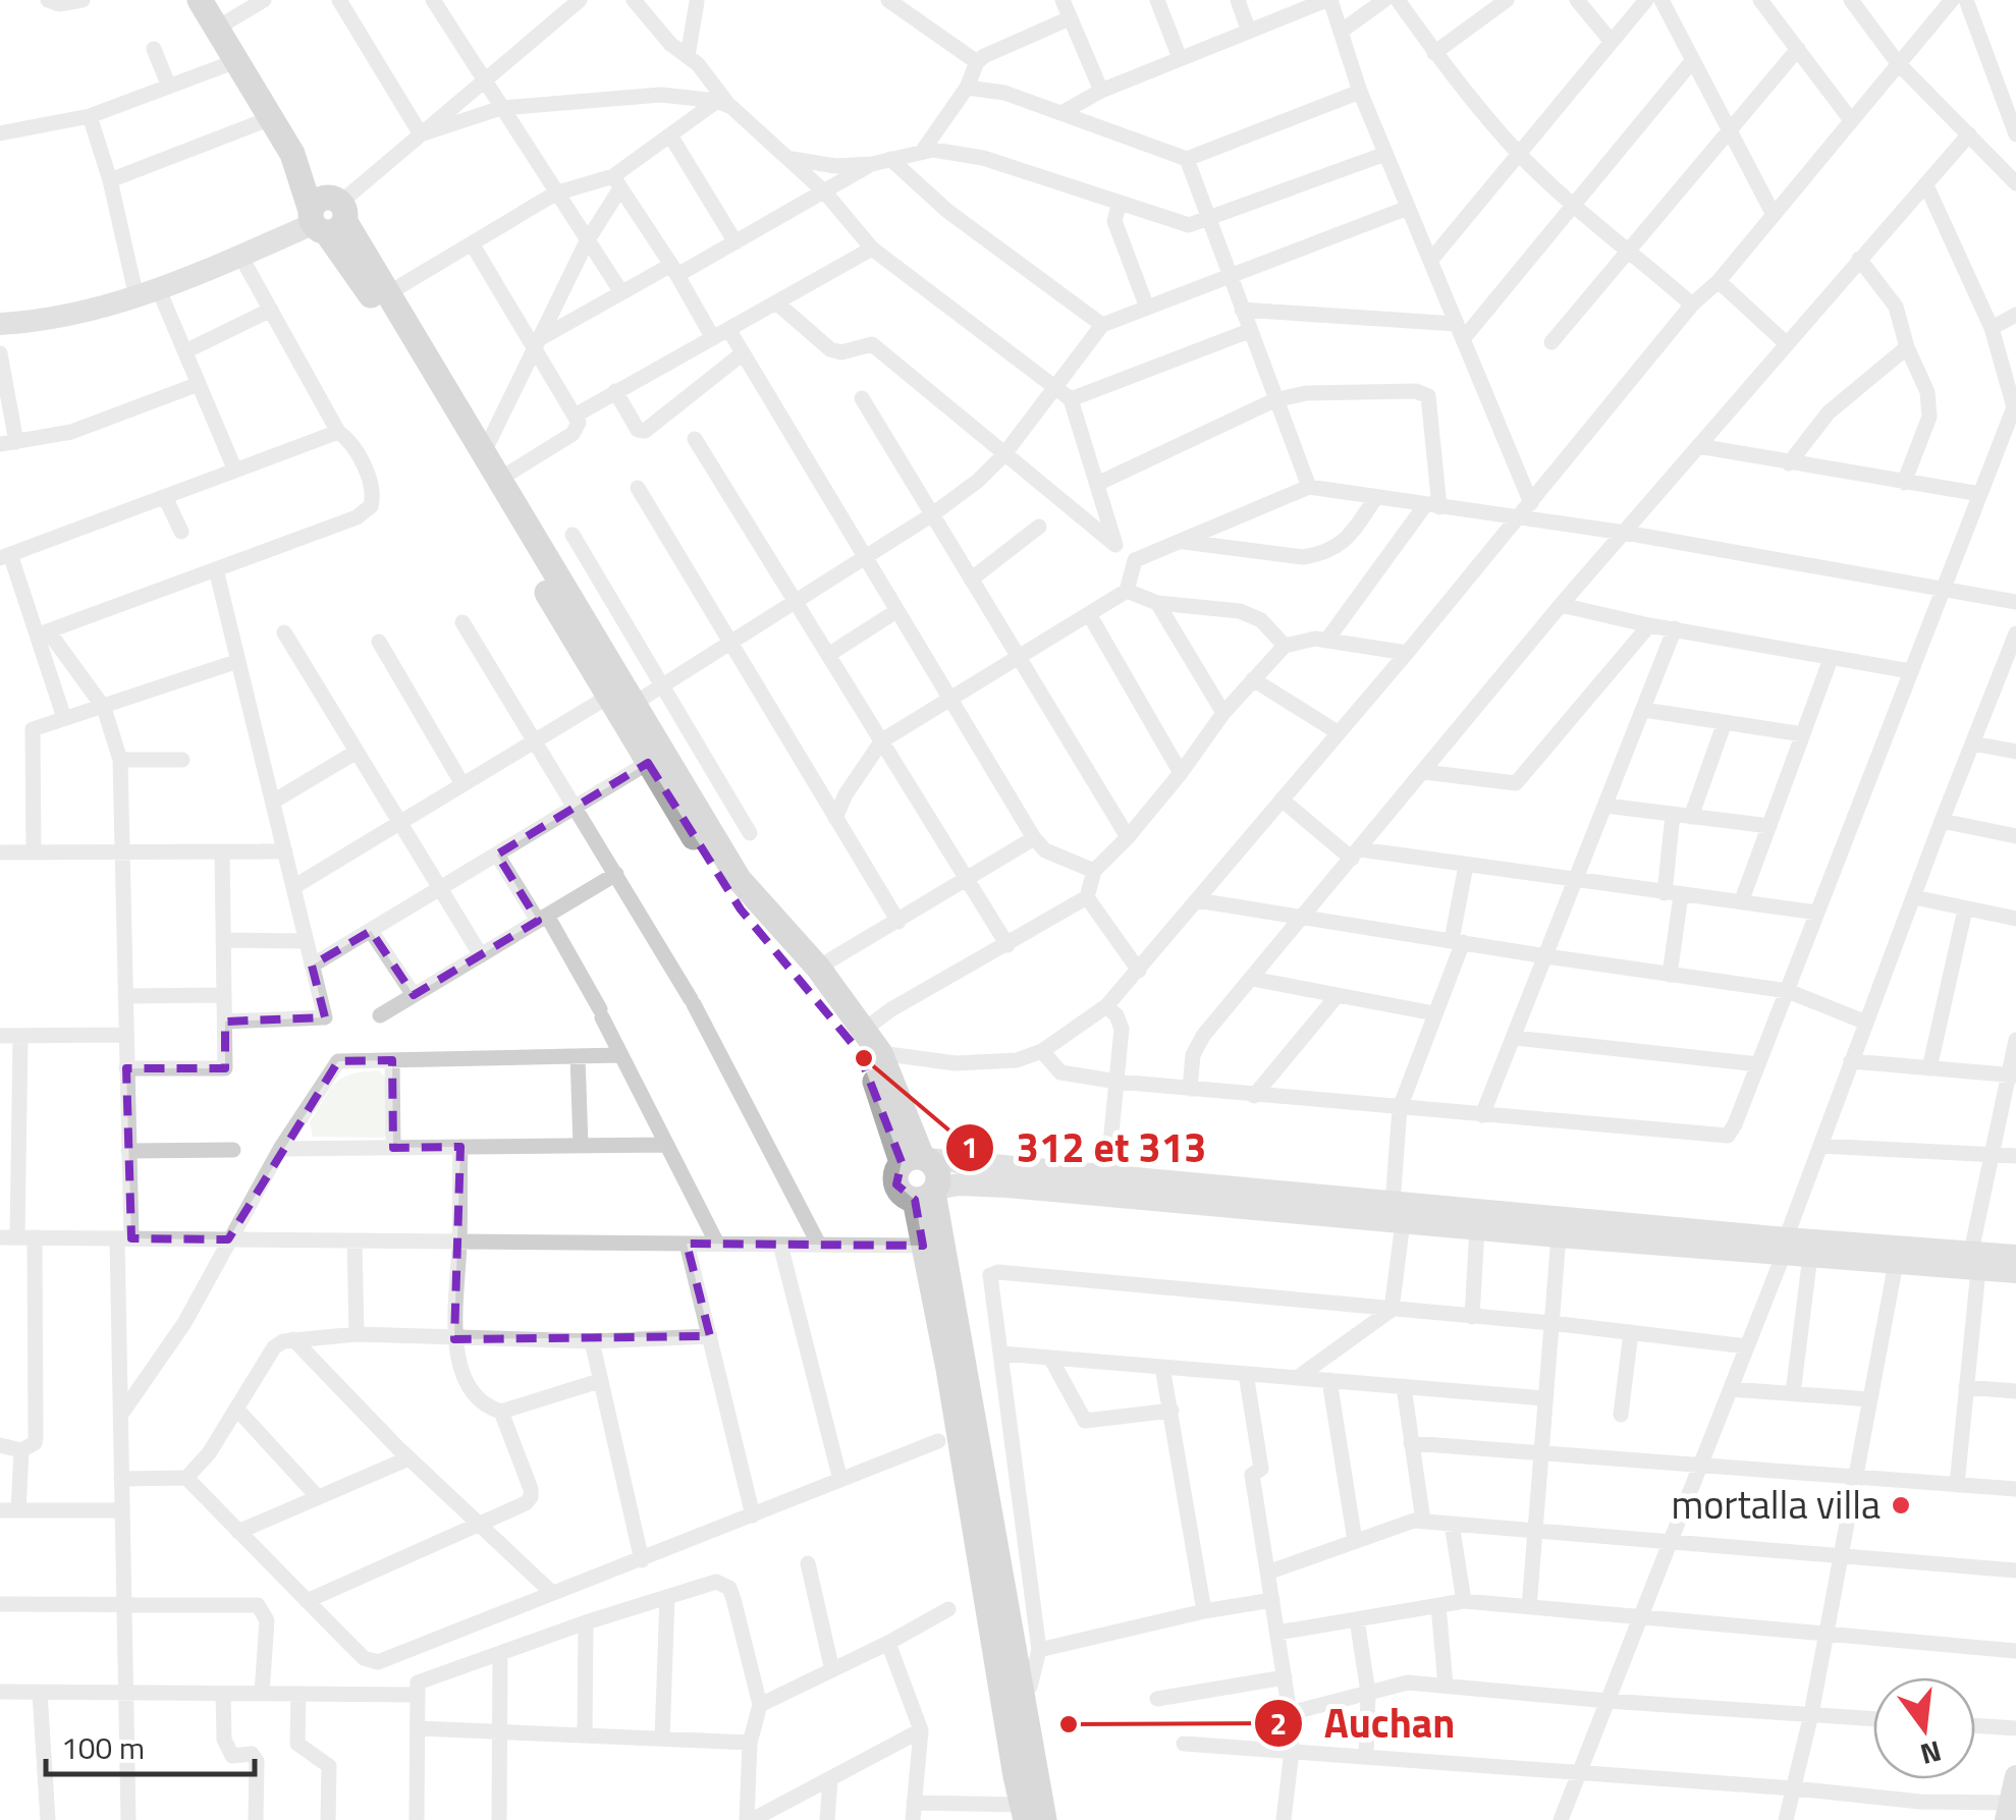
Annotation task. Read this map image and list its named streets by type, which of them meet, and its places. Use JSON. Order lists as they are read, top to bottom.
{
  "places": ["312 et 313", "mortalla villa", "Auchan"],
  "scale_bar": "100 m",
  "north": "bottom"
}
